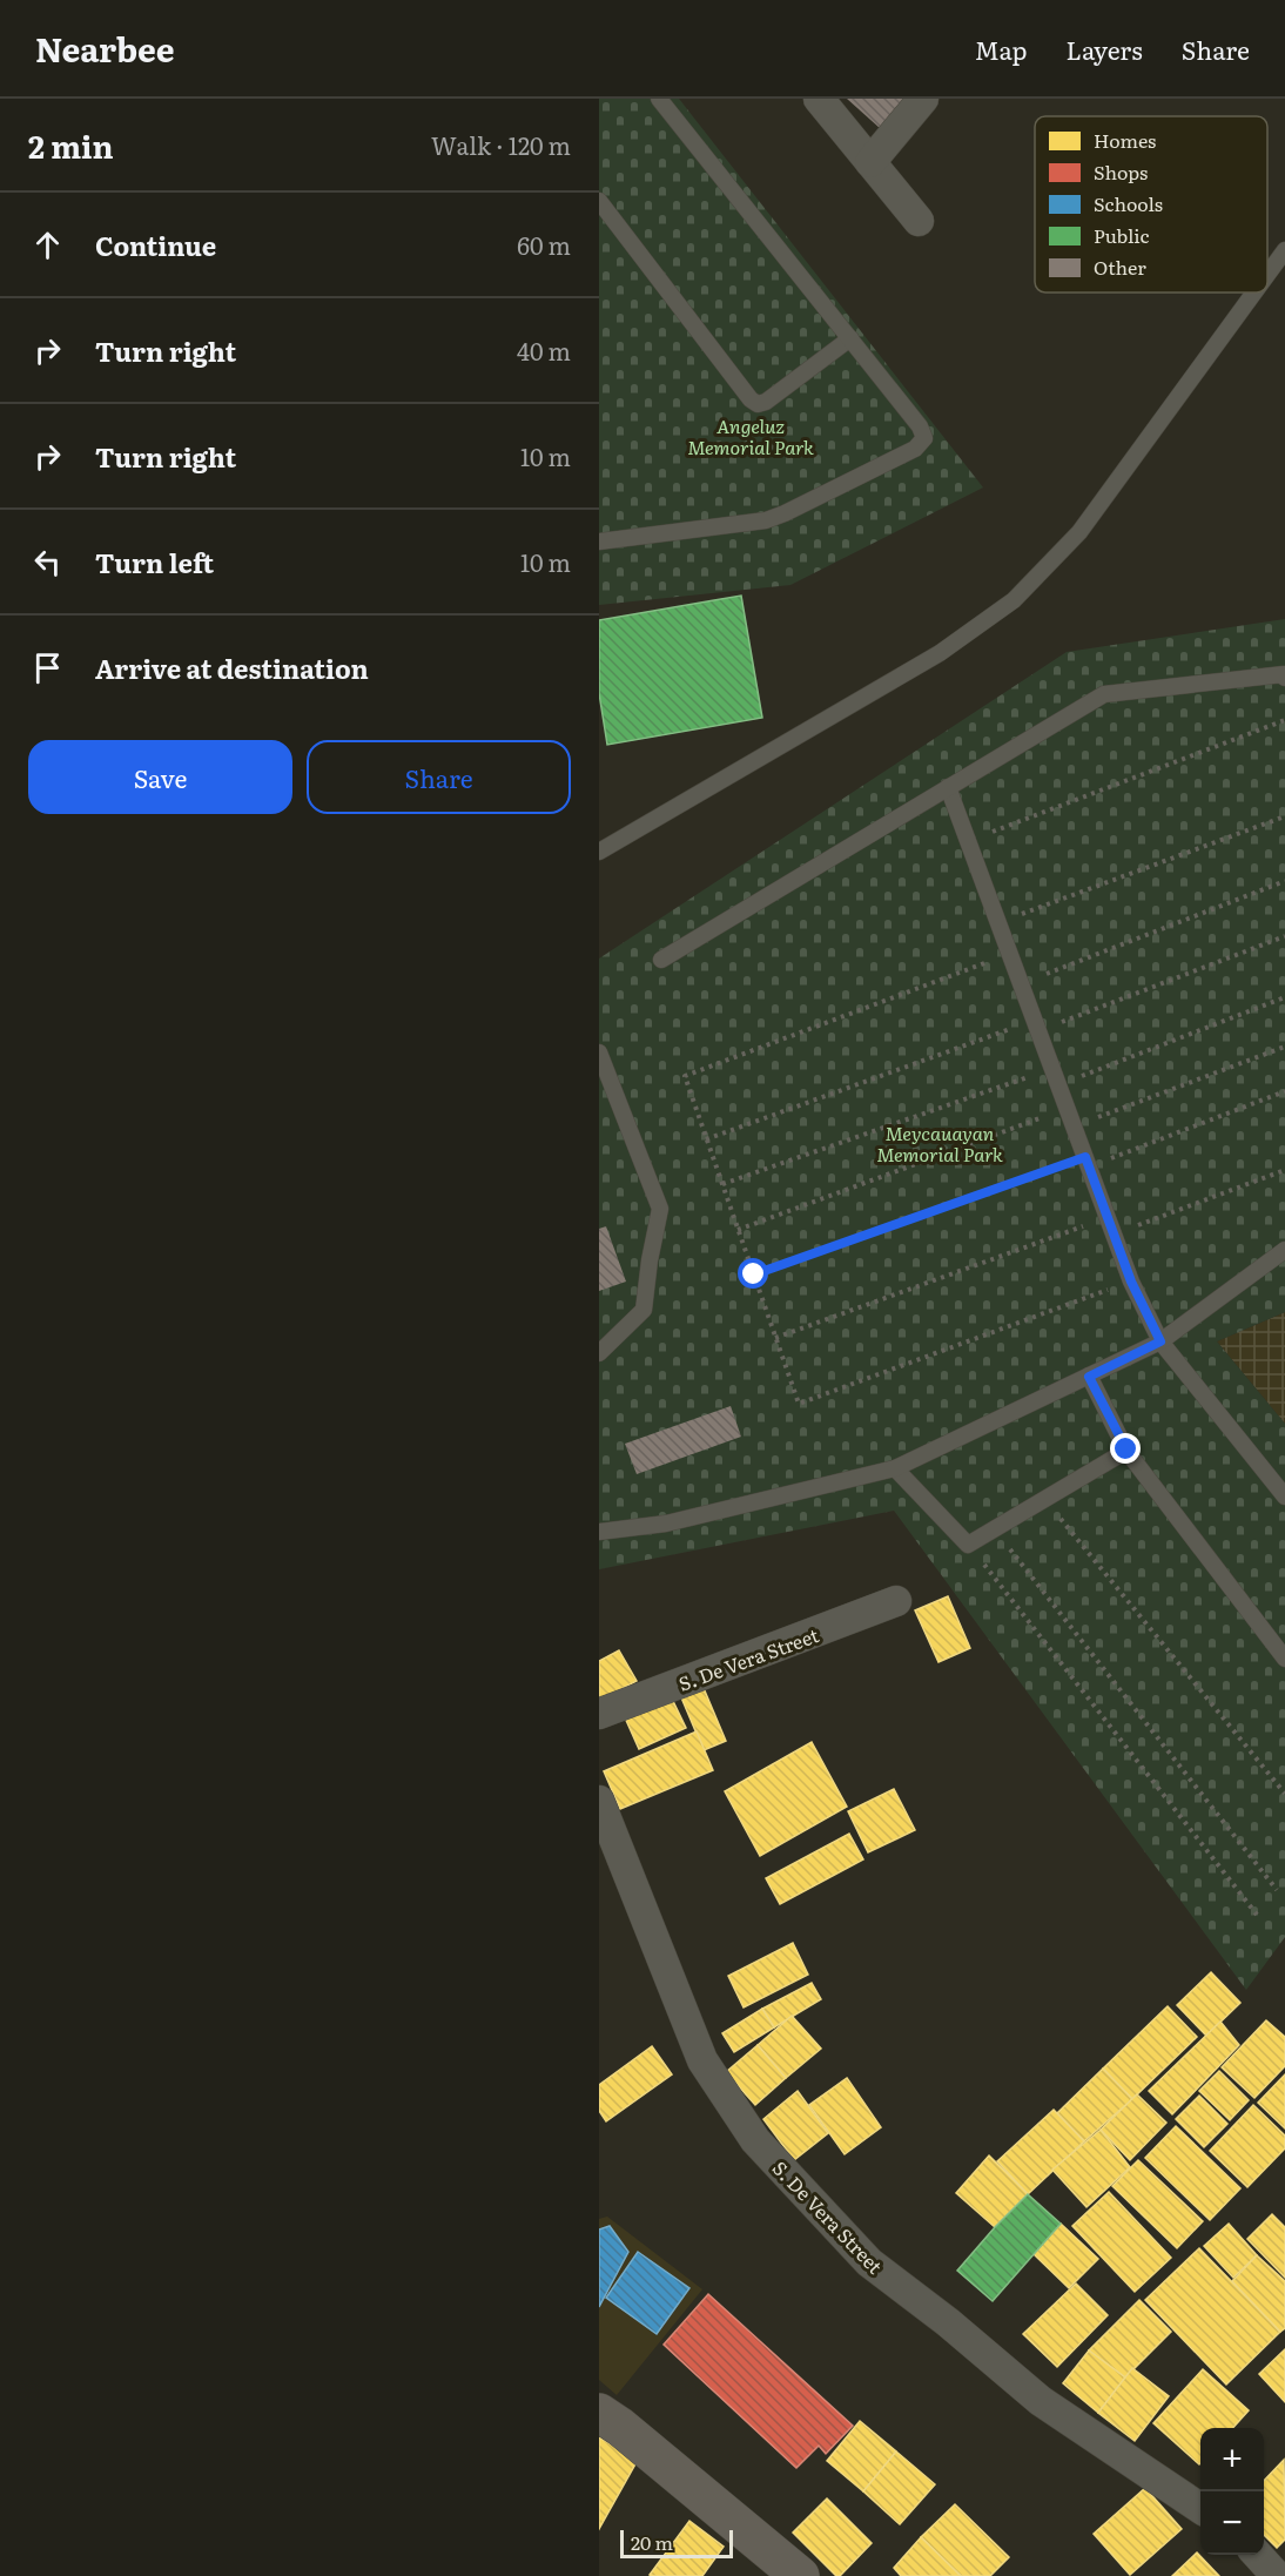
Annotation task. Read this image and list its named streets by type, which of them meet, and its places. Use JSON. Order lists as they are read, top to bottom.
{
  "streets": {
    "street": ["S. De Vera Street"]
  },
  "parks": ["Angeluz Memorial Park", "Meycauayan Memorial Park"],
  "legend": [
    "Homes",
    "Shops",
    "Schools",
    "Public",
    "Other"
  ],
  "scale_bar": "20 m",
  "page": {
    "header": "Nearbee",
    "nav": ["Map", "Layers", "Share"],
    "heading": ["2 min", "Walk · 120 m"],
    "list": [
      ["Continue", "60 m"],
      ["Turn right", "40 m"],
      ["Turn right", "10 m"],
      ["Turn left", "10 m"],
      "Arrive at destination"
    ],
    "buttons": ["Save", "Share"],
    "map_buttons": ["+", "−"],
    "scale": "20 m"
  }
}
